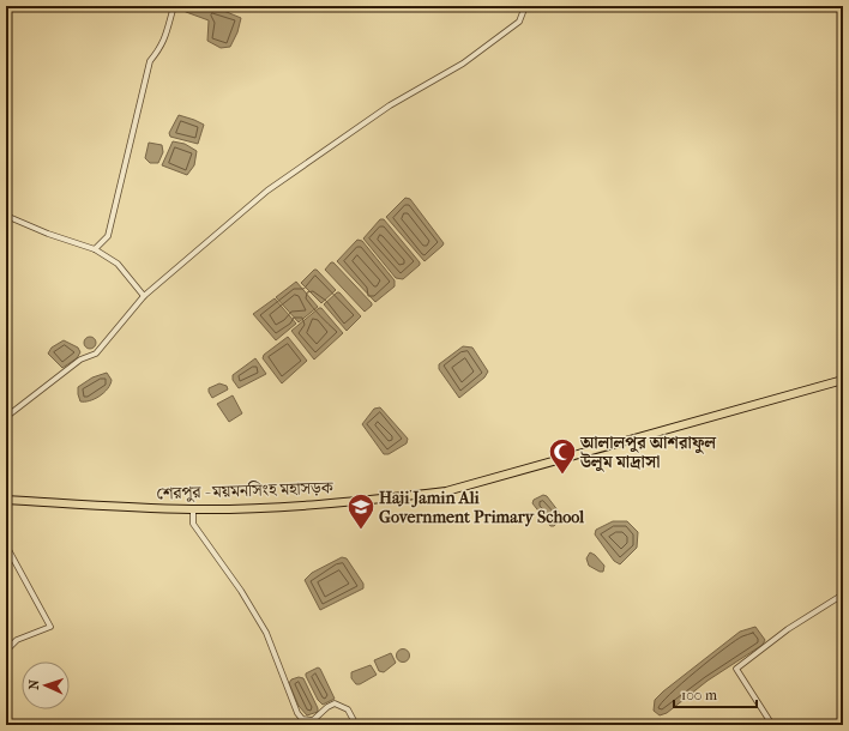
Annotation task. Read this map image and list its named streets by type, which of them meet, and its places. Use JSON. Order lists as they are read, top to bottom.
{
  "streets": {
    "main road": ["শেরপুর - ময়মনসিংহ মহাসড়ক"]
  },
  "places": {
    "mosque": ["আলালপুর আশরাফুল উলুম মাদ্রাসা"],
    "school or university": ["Haji Jamin Ali Government Primary School"]
  },
  "scale_bar": "100 m",
  "north": "left"
}
